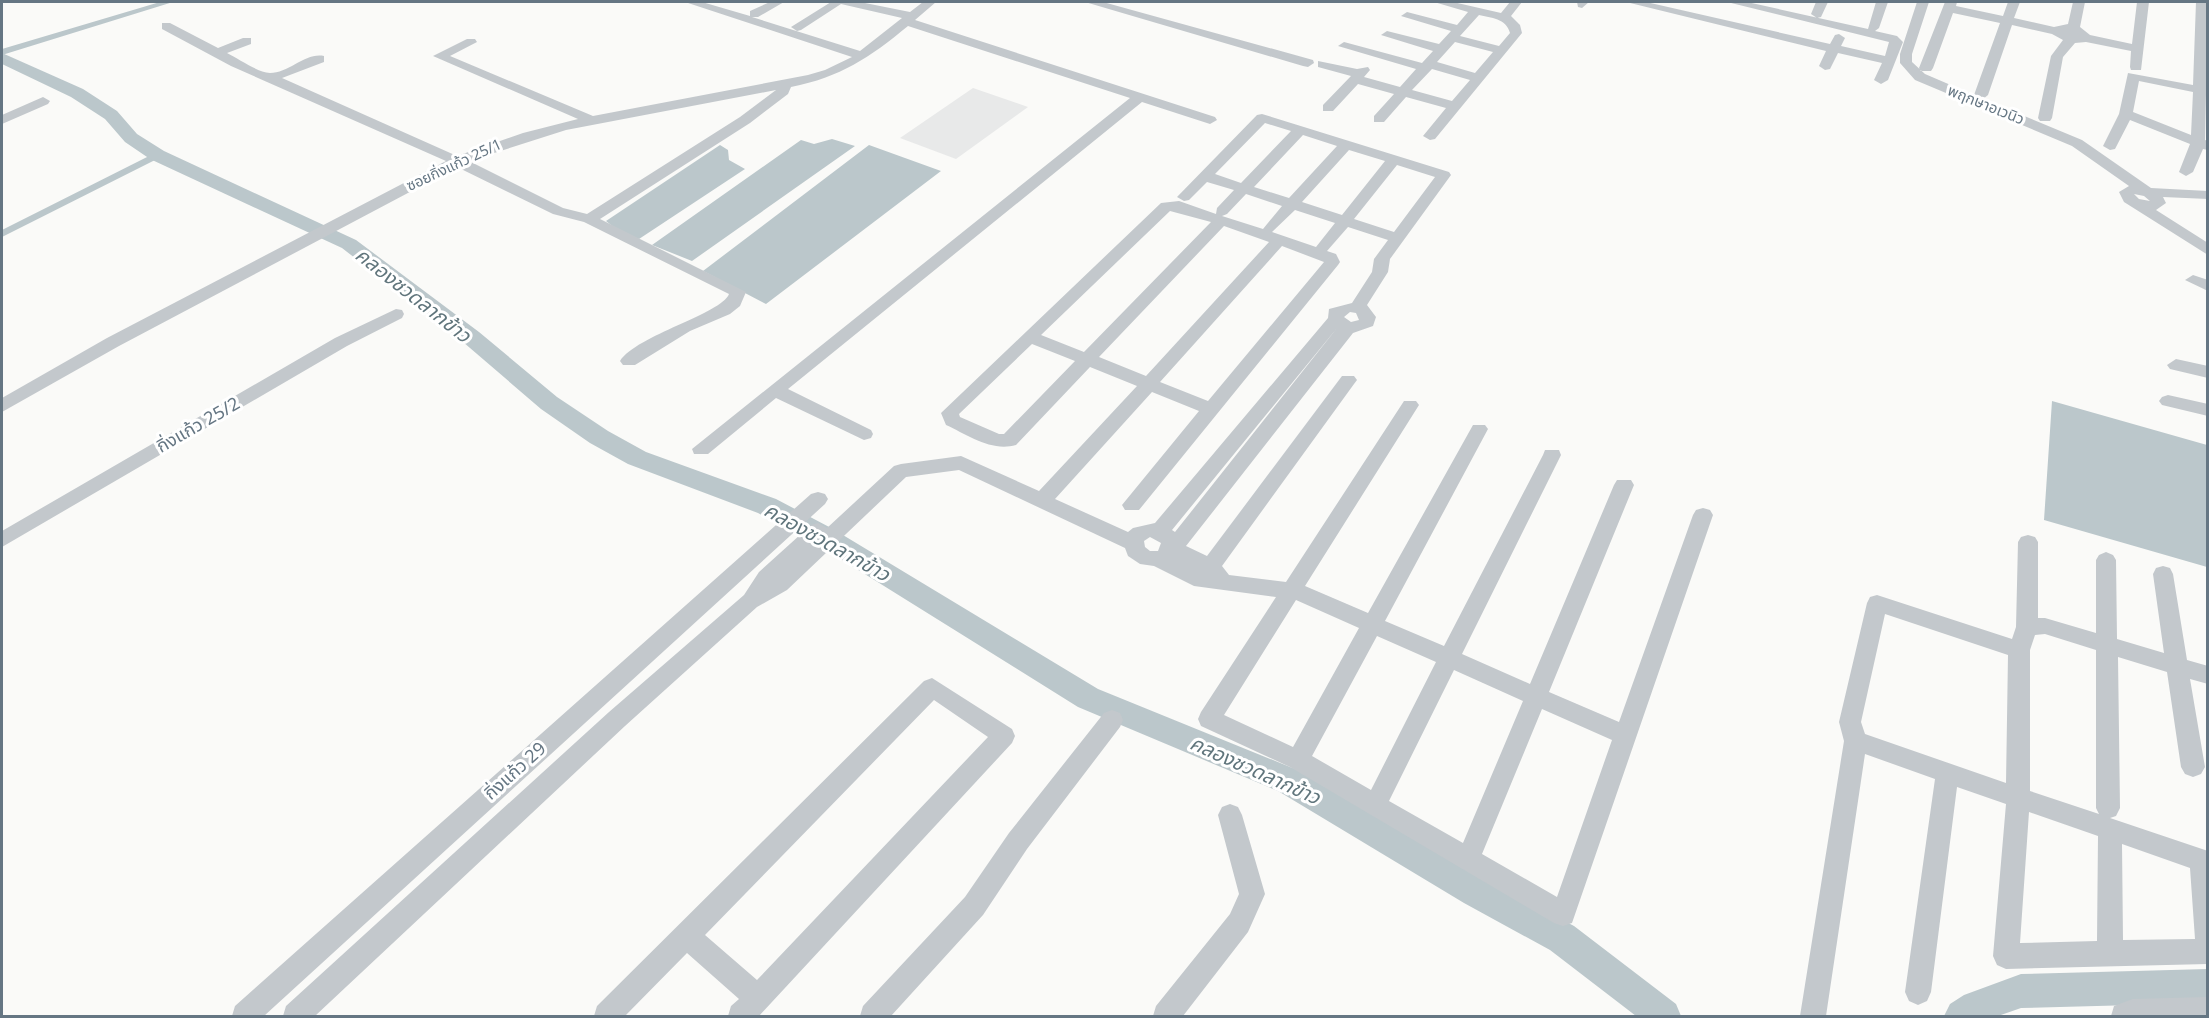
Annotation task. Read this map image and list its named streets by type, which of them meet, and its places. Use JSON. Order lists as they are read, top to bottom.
{
  "streets": {
    "street": [
      "พฤกษาอเวนิว",
      "ซอยกิ่งแก้ว 25/1",
      "กิ่งแก้ว 25/2",
      "กิ่งแก้ว 29"
    ]
  },
  "water": ["คลองชวดลากข้าว"]
}
